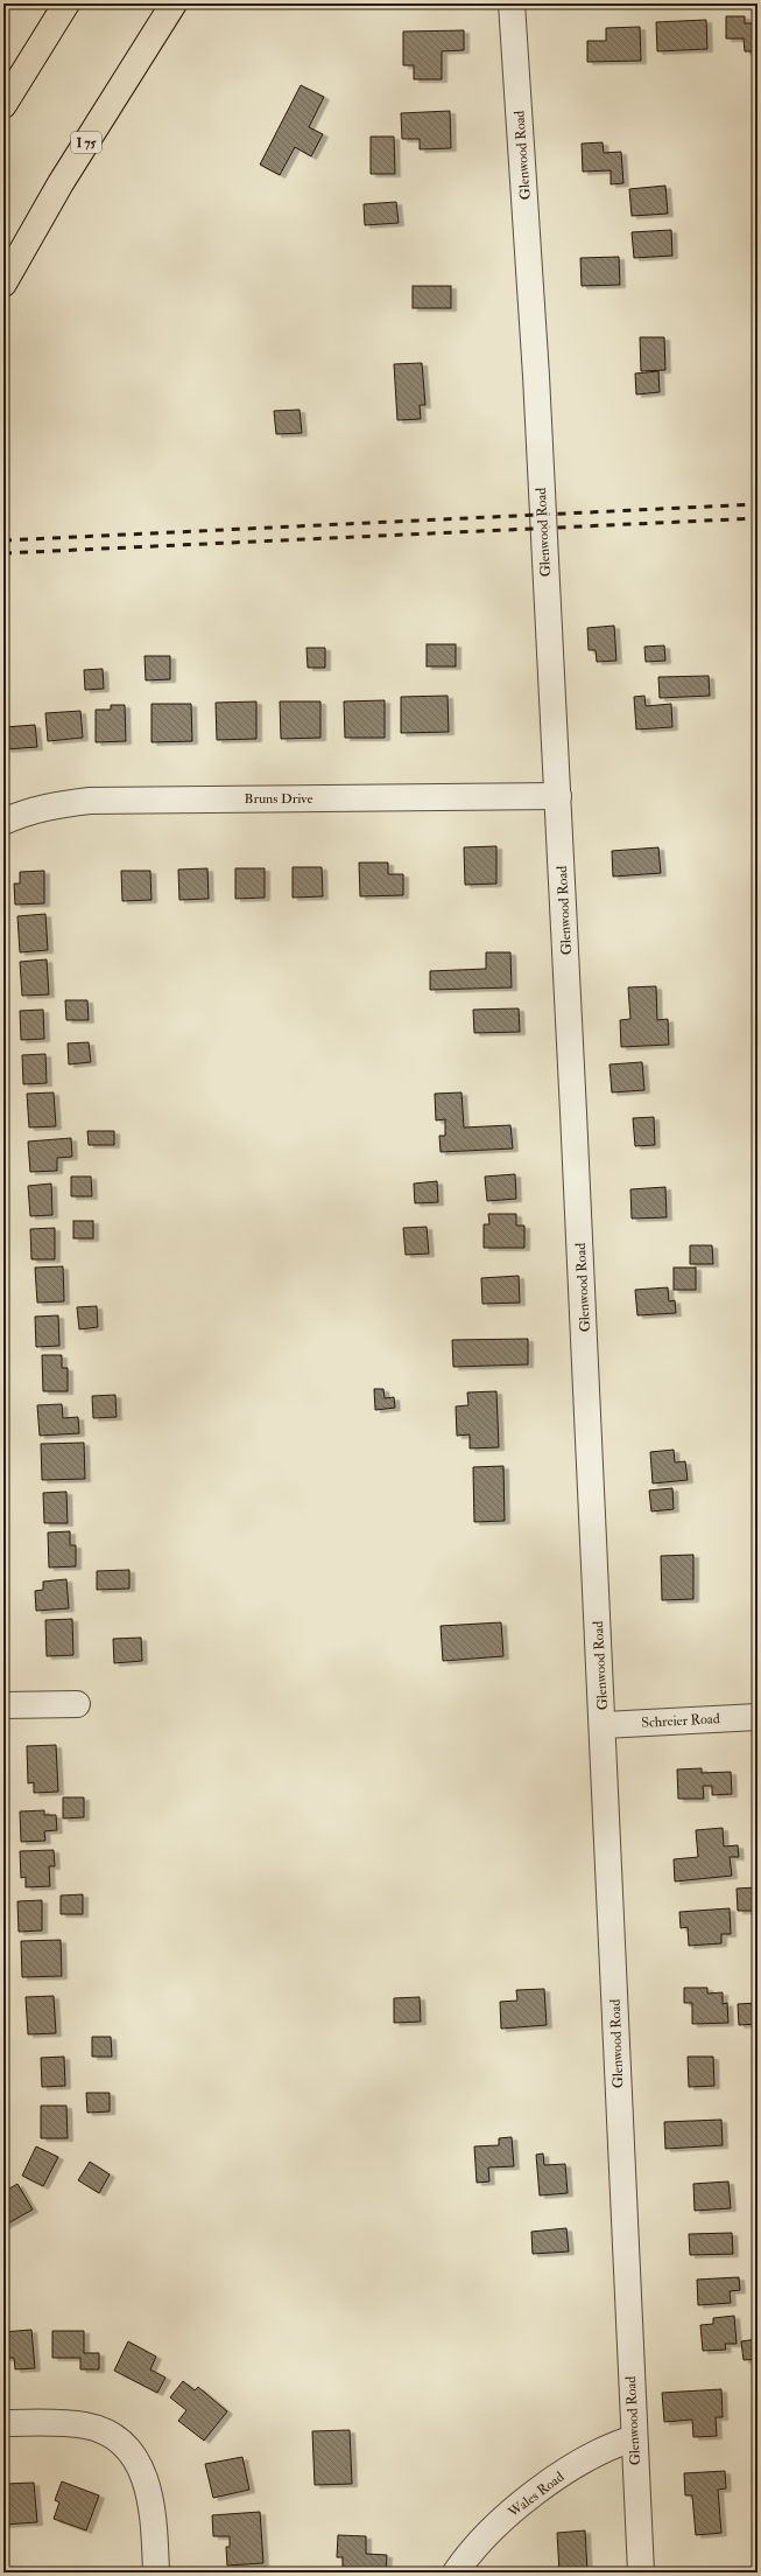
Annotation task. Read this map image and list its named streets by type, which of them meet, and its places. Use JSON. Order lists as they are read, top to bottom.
{
  "streets": {
    "highway": ["I 75"],
    "street": [
      "Glenwood Road",
      "Bruns Drive",
      "Schreier Road",
      "Wales Road"
    ]
  },
  "crossings": [
    ["Glenwood Road", "Bruns Drive"],
    ["Glenwood Road", "Schreier Road"],
    ["Glenwood Road", "Wales Road"]
  ]
}
